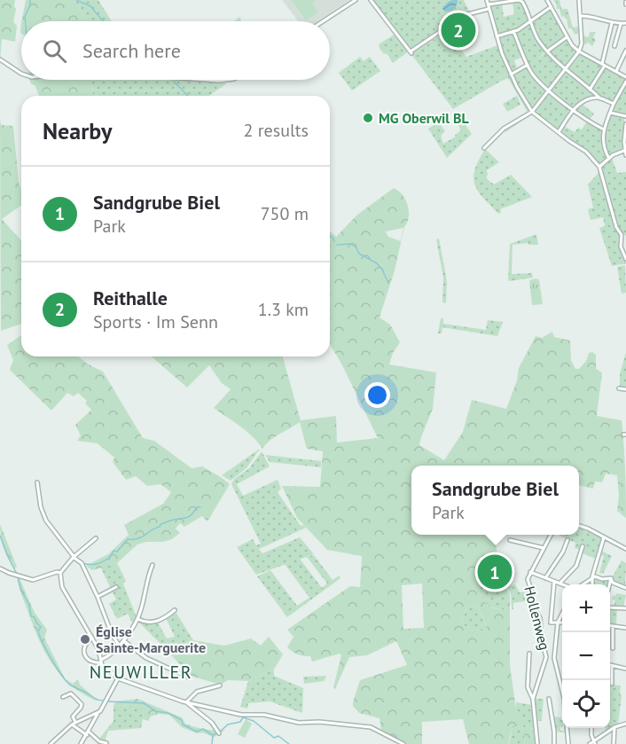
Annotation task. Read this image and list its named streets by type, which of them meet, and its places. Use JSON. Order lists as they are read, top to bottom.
{
  "streets": {
    "street": ["Hollenweg"]
  },
  "districts": ["NEUWILLER"],
  "places": ["MG Oberwil BL", "Église Sainte-Marguerite"],
  "page": {
    "pins": ["2", "1"],
    "search": "Search here",
    "heading": ["Nearby", "2 results"],
    "list": [
      {
        "mark": "1",
        "name": "Sandgrube Biel",
        "note": "Park",
        "value": "750 m"
      },
      {
        "mark": "2",
        "name": "Reithalle",
        "note": "Sports · Im Senn",
        "value": "1.3 km"
      }
    ],
    "popup": ["Sandgrube Biel", "Park"],
    "map_buttons": ["+", "−"]
  }
}
